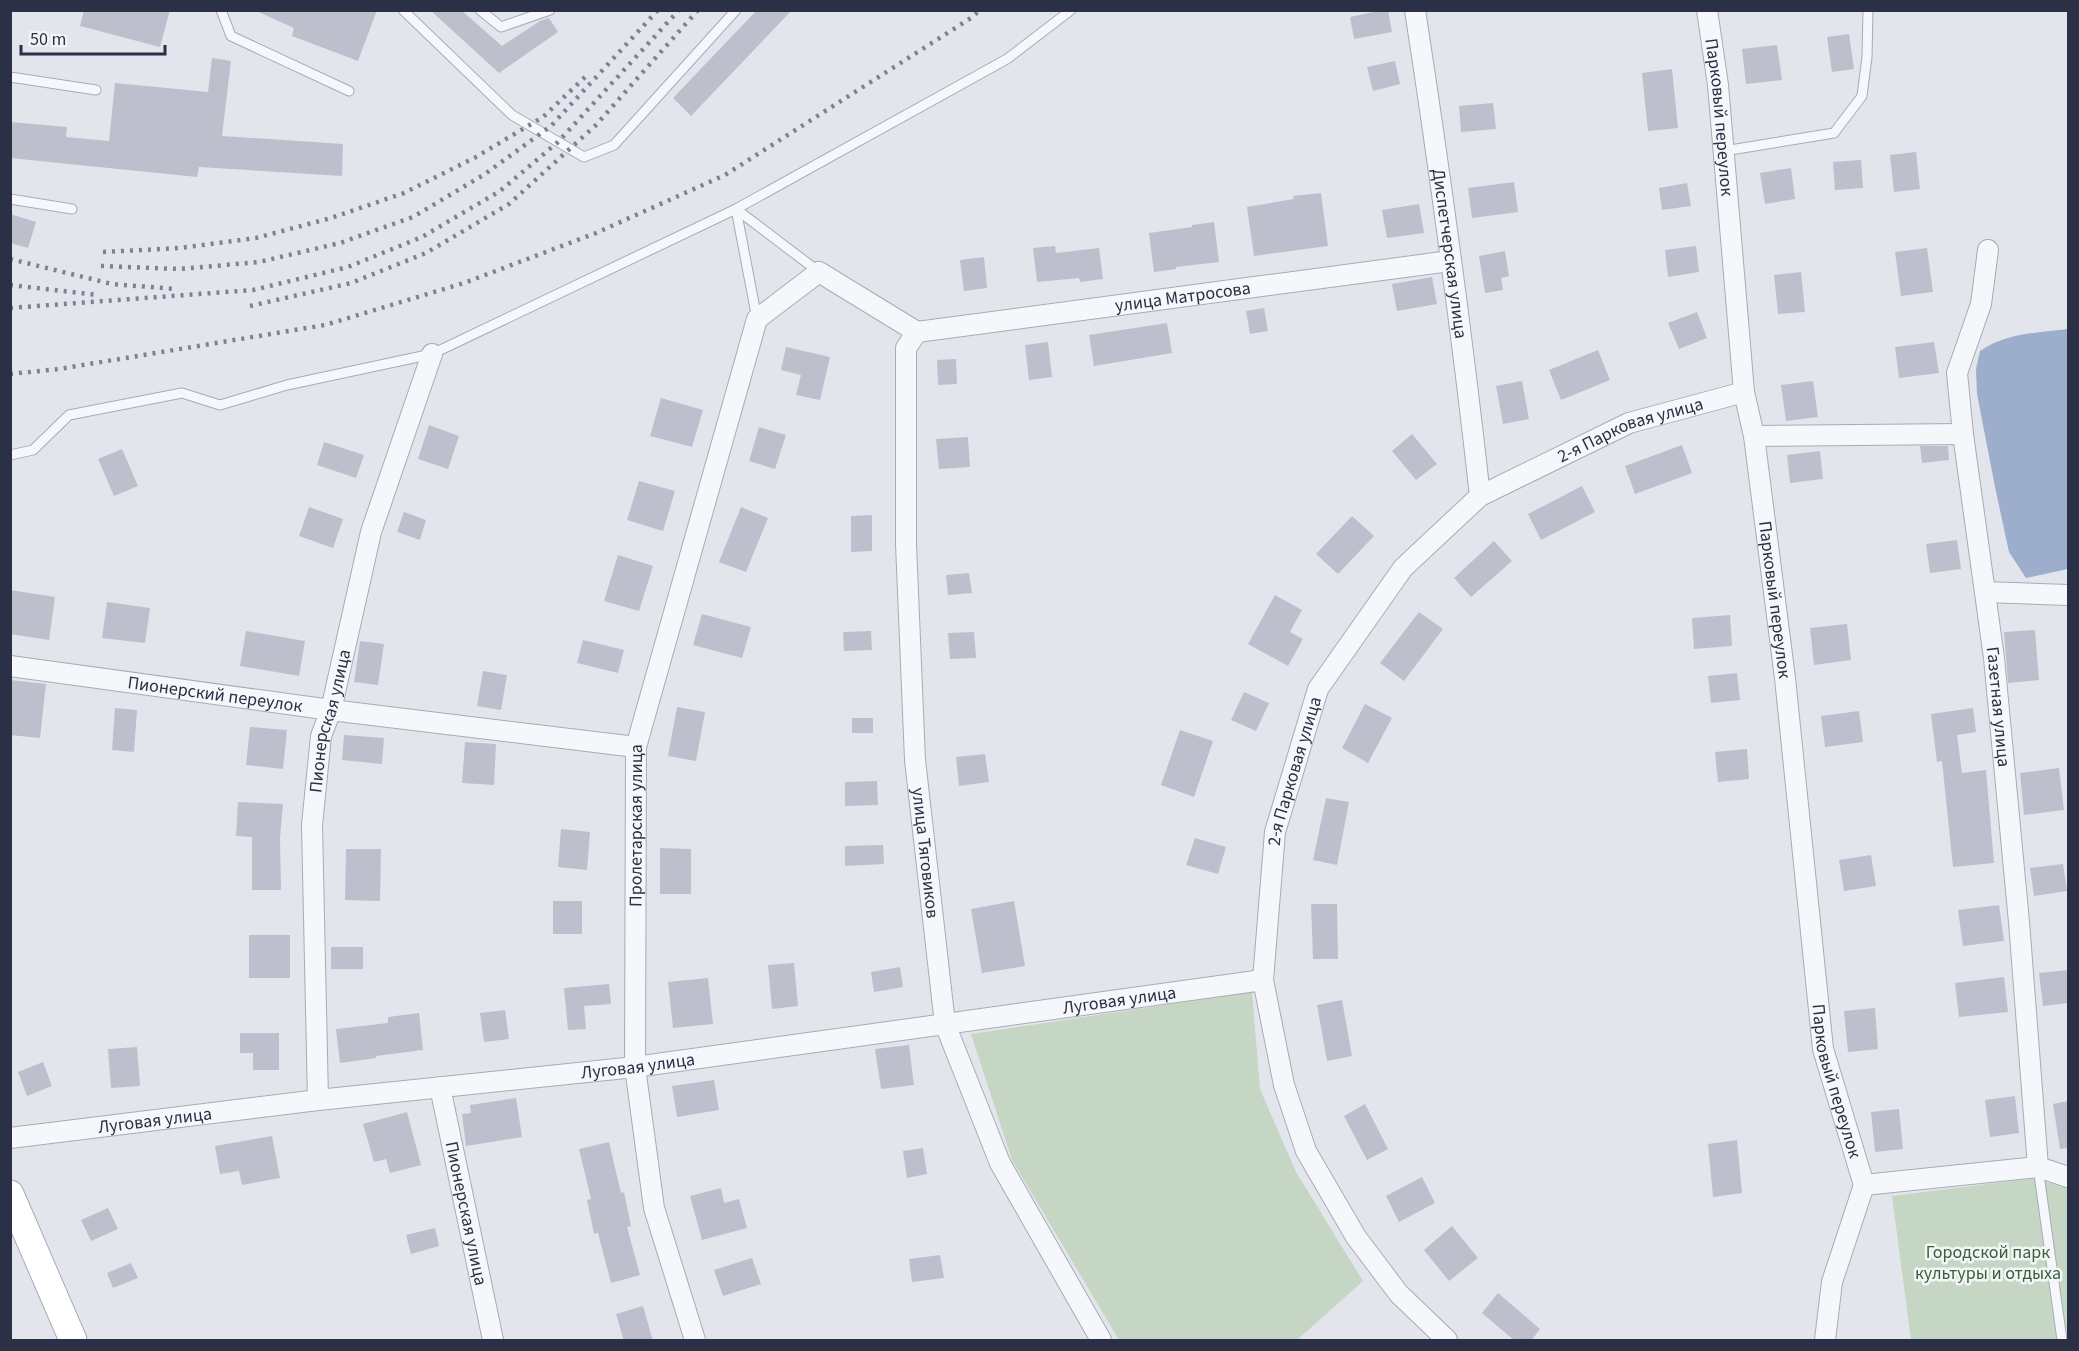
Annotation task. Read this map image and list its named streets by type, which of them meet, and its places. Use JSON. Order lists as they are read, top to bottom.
{
  "streets": {
    "street": [
      "Парковый переулок",
      "Диспетчерская улица",
      "улица Матросова",
      "2-я Парковая улица",
      "Пионерский переулок",
      "Газетная улица",
      "Пионерская улица",
      "Пролетарская улица",
      "улица Тяговиков",
      "Луговая улица"
    ]
  },
  "crossings": [
    ["Парковый переулок", "2-я Парковая улица"],
    ["Диспетчерская улица", "улица Матросова"],
    ["Диспетчерская улица", "2-я Парковая улица"],
    ["улица Матросова", "улица Тяговиков"],
    ["2-я Парковая улица", "Луговая улица"],
    ["Пионерский переулок", "Пионерская улица"],
    ["Пионерский переулок", "Пролетарская улица"],
    ["Пионерская улица", "Луговая улица"],
    ["Пролетарская улица", "Луговая улица"],
    ["улица Тяговиков", "Луговая улица"]
  ],
  "parks": ["Городской парк культуры и отдыха"],
  "scale_bar": "50 m"
}
